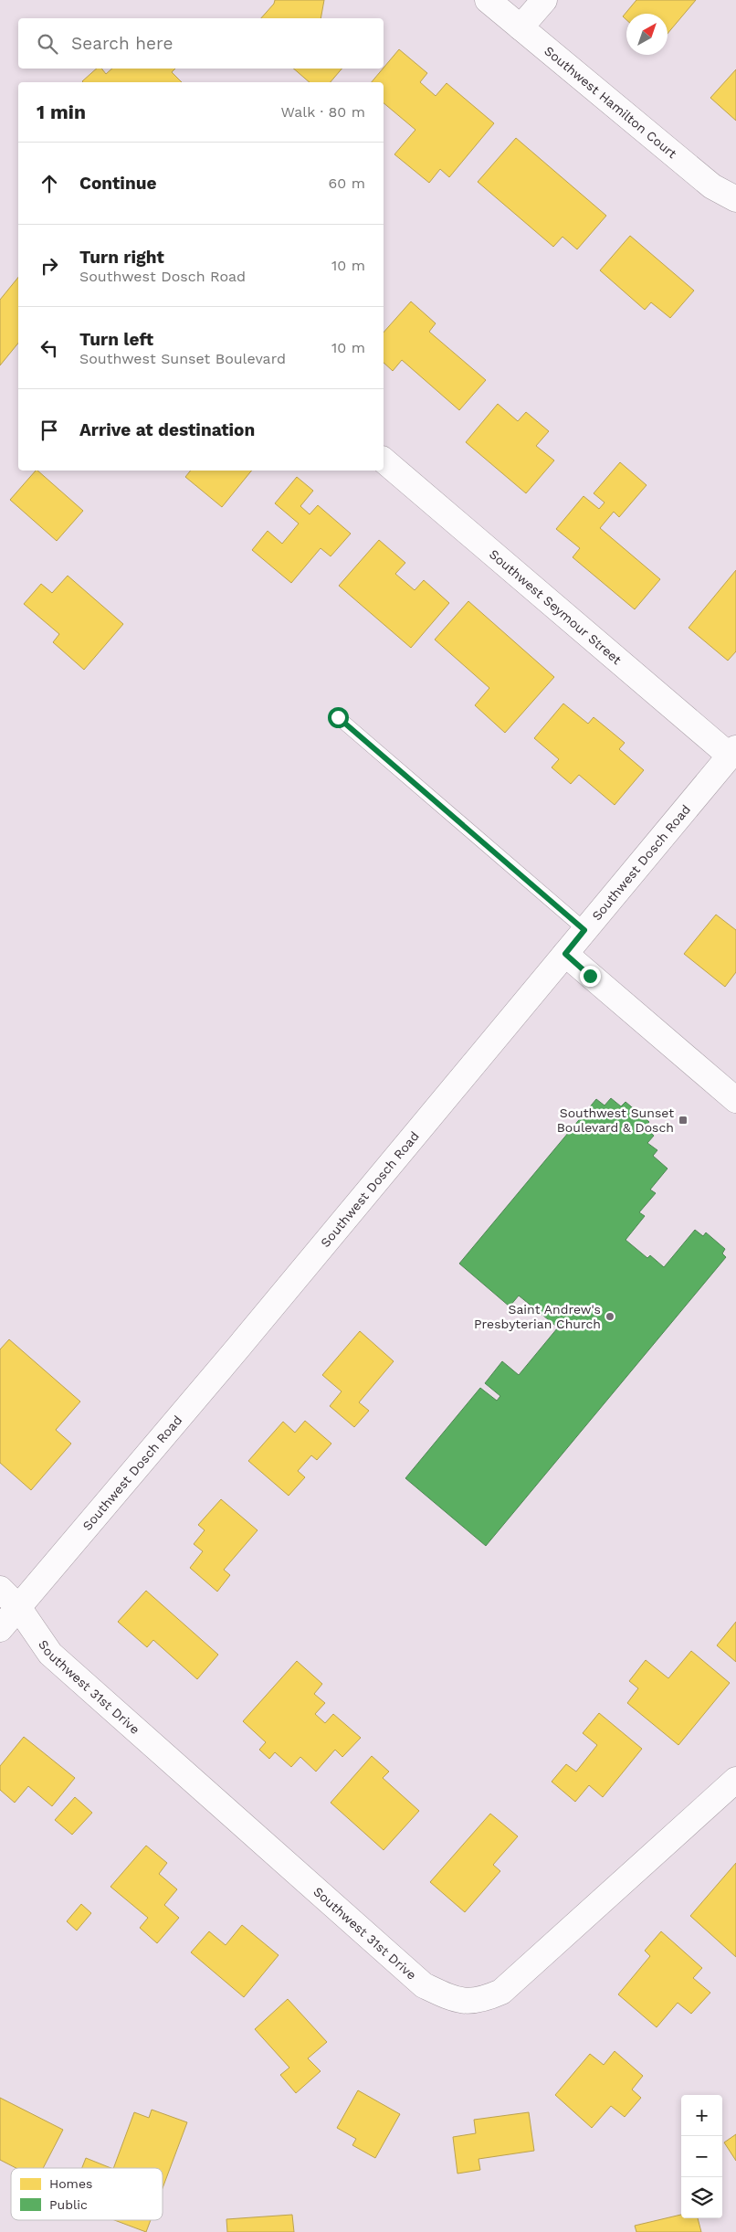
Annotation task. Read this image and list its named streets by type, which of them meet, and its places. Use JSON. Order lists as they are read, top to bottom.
{
  "streets": {
    "street": [
      "Southwest Hamilton Court",
      "Southwest Seymour Street",
      "Southwest Dosch Road",
      "Southwest 31st Drive"
    ]
  },
  "crossings": [
    ["Southwest Seymour Street", "Southwest Dosch Road"],
    ["Southwest Dosch Road", "Southwest 31st Drive"]
  ],
  "places": {
    "transit": ["Southwest Sunset Boulevard & Dosch"],
    "other": ["Saint Andrew's Presbyterian Church"]
  },
  "legend": ["Homes", "Public"],
  "north": "top right",
  "page": {
    "search": "Search here",
    "heading": ["1 min", "Walk · 80 m"],
    "list": [
      ["Continue", "60 m"],
      ["Turn right", "Southwest Dosch Road", "10 m"],
      ["Turn left", "Southwest Sunset Boulevard", "10 m"],
      "Arrive at destination"
    ],
    "map_buttons": ["+", "−"]
  }
}
